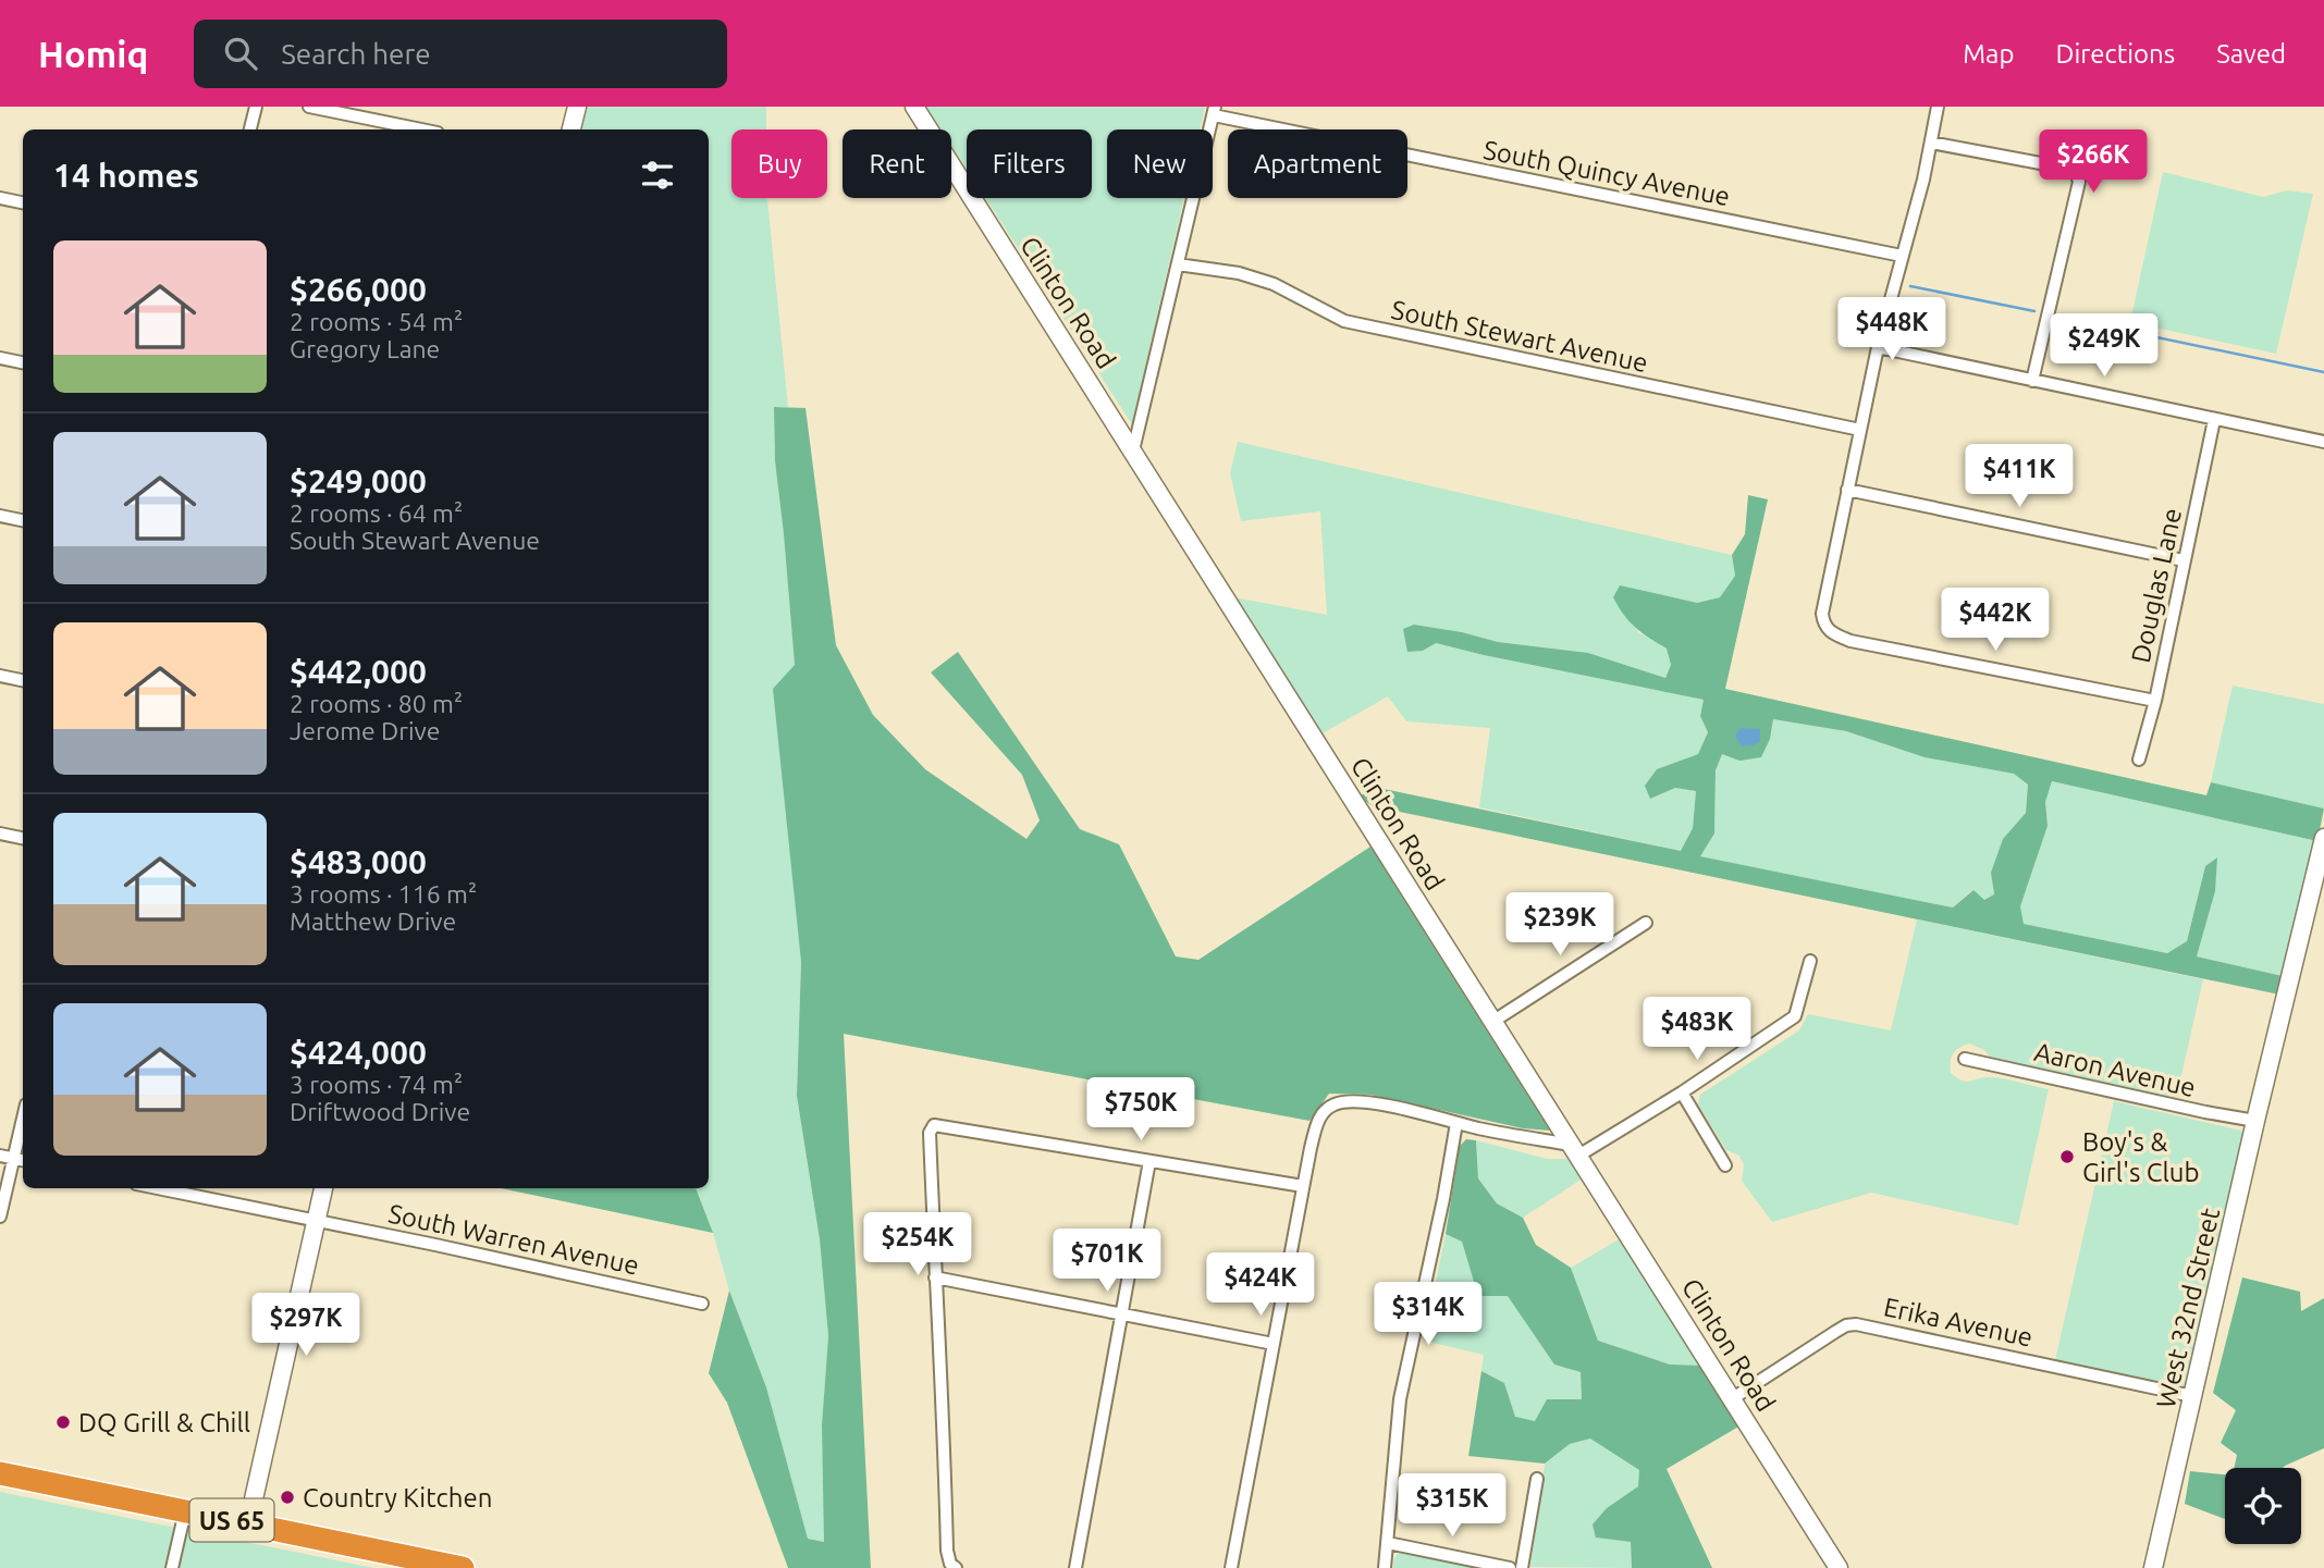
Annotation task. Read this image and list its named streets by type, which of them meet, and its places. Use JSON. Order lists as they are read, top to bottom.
{
  "streets": {
    "highway": ["US 65"],
    "street": [
      "South Quincy Avenue",
      "Clinton Road",
      "South Stewart Avenue",
      "Douglas Lane",
      "Aaron Avenue",
      "South Warren Avenue",
      "West 32nd Street",
      "Erika Avenue"
    ]
  },
  "crossings": [
    ["Clinton Road", "Erika Avenue"],
    ["Aaron Avenue", "West 32nd Street"],
    ["West 32nd Street", "Erika Avenue"]
  ],
  "places": ["Boy's & Girl's Club", "DQ Grill & Chill", "Country Kitchen"],
  "page": {
    "header": "Homiq",
    "search": "Search here",
    "nav": ["Map", "Directions", "Saved"],
    "price": [
      "$266K",
      "$448K",
      "$249K",
      "$411K",
      "$442K",
      "$239K",
      "$483K",
      "$750K",
      "$254K",
      "$701K",
      "$424K",
      "$314K",
      "$297K",
      "$315K"
    ],
    "chip": [
      "Buy",
      "Rent",
      "Filters",
      "New",
      "Apartment"
    ],
    "heading": "14 homes",
    "list": [
      {
        "name": "$266,000",
        "note": "2 rooms · 54 m² · Gregory Lane"
      },
      {
        "name": "$249,000",
        "note": "2 rooms · 64 m² · South Stewart Avenue"
      },
      {
        "name": "$442,000",
        "note": "2 rooms · 80 m² · Jerome Drive"
      },
      {
        "name": "$483,000",
        "note": "3 rooms · 116 m² · Matthew Drive"
      },
      {
        "name": "$424,000",
        "note": "3 rooms · 74 m² · Driftwood Drive"
      }
    ]
  }
}
